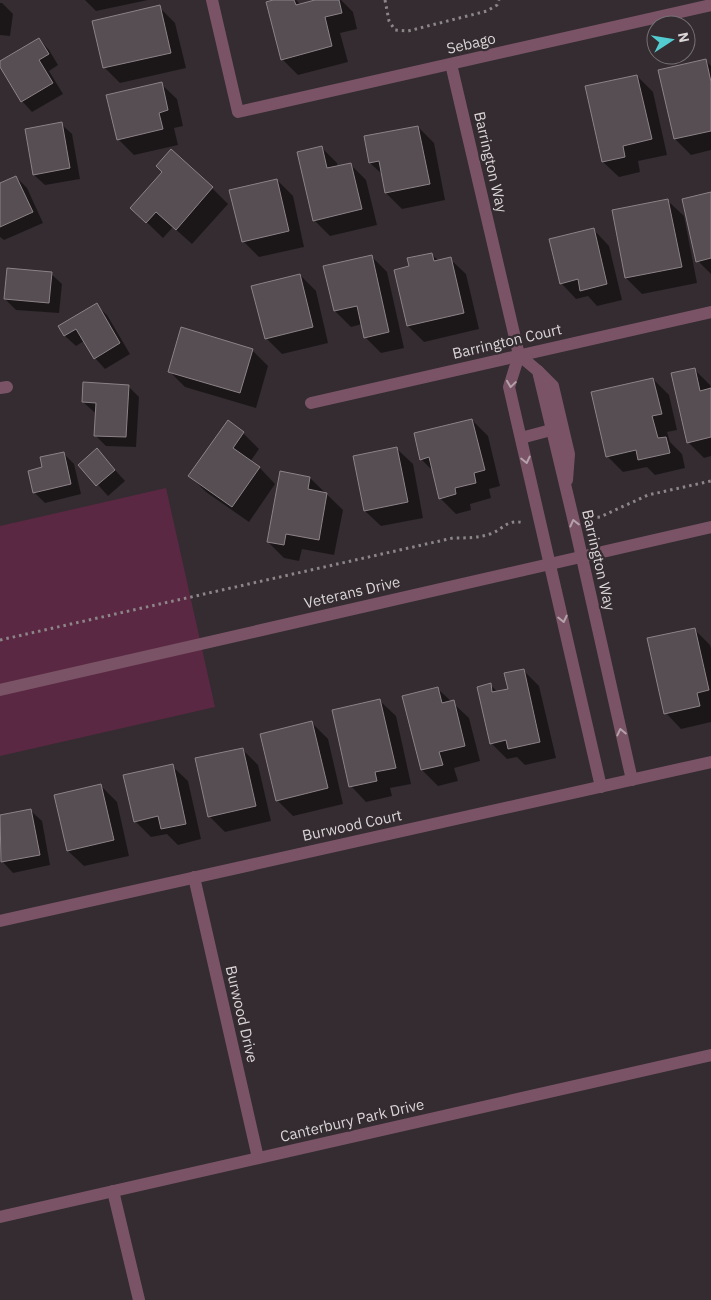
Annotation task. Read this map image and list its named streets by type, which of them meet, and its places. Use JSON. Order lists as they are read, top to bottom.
{
  "streets": {
    "street": [
      "Sebago",
      "Barrington Way",
      "Barrington Court",
      "Veterans Drive",
      "Burwood Court",
      "Burwood Drive",
      "Canterbury Park Drive"
    ]
  },
  "crossings": [
    ["Sebago", "Barrington Way"],
    ["Barrington Way", "Barrington Court"],
    ["Barrington Way", "Veterans Drive"],
    ["Barrington Way", "Burwood Court"],
    ["Burwood Court", "Burwood Drive"],
    ["Burwood Drive", "Canterbury Park Drive"]
  ],
  "north": "right"
}
